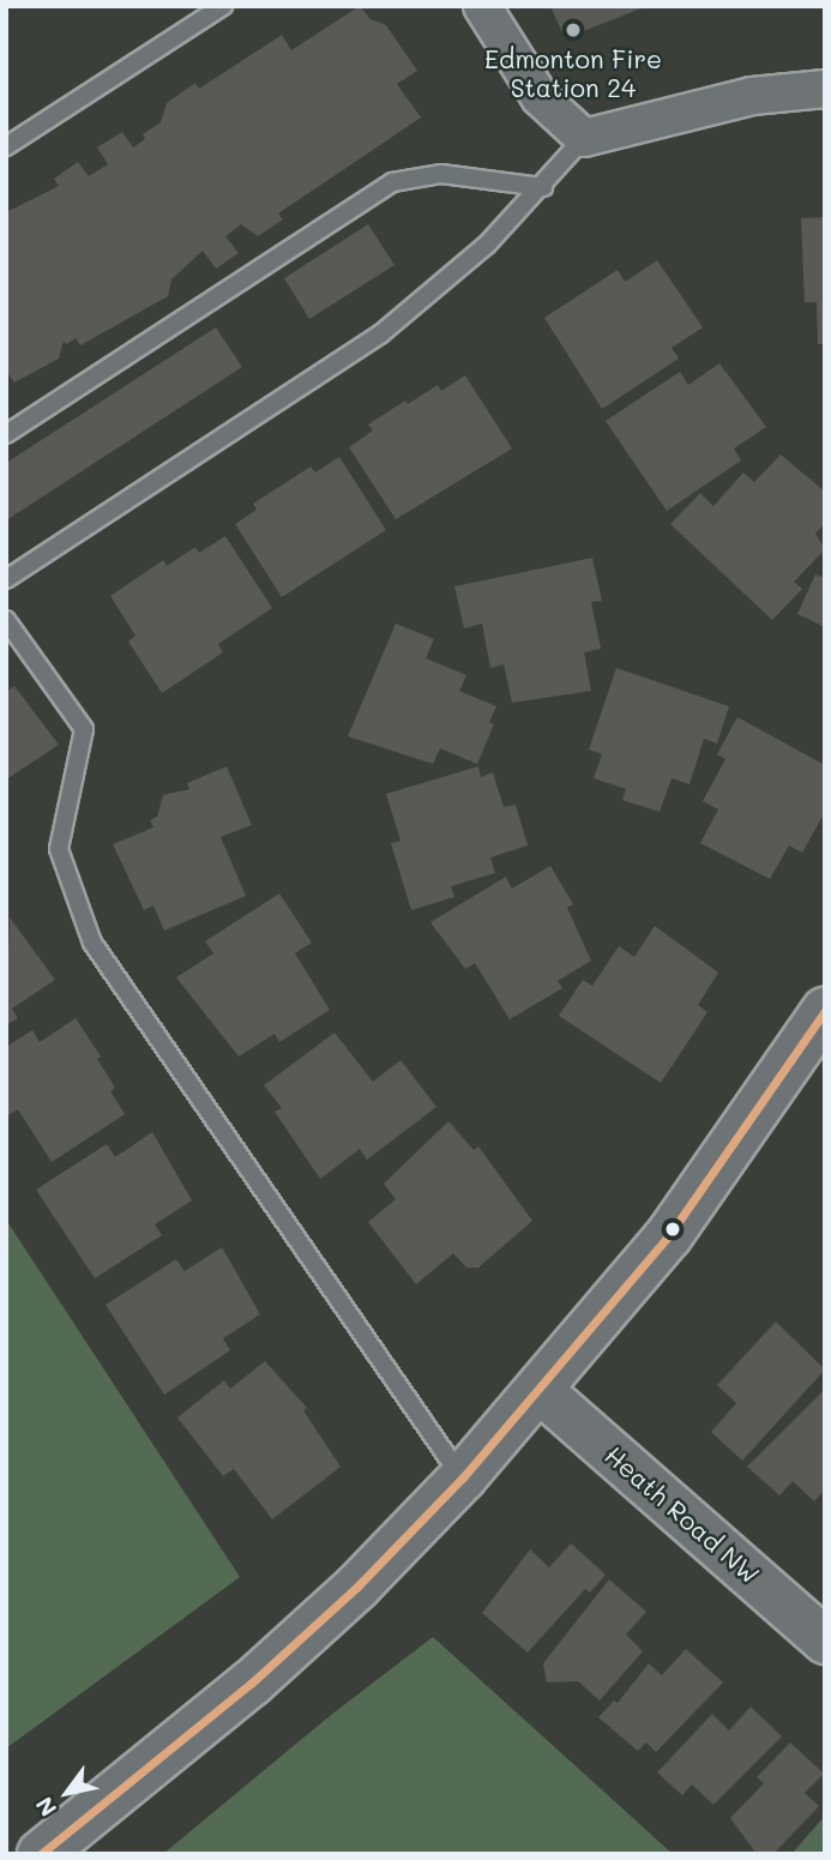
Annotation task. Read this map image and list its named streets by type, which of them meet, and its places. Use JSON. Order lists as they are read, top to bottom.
{
  "streets": {
    "street": ["Heath Road NW"]
  },
  "places": ["Edmonton Fire Station 24"],
  "north": "bottom left"
}
